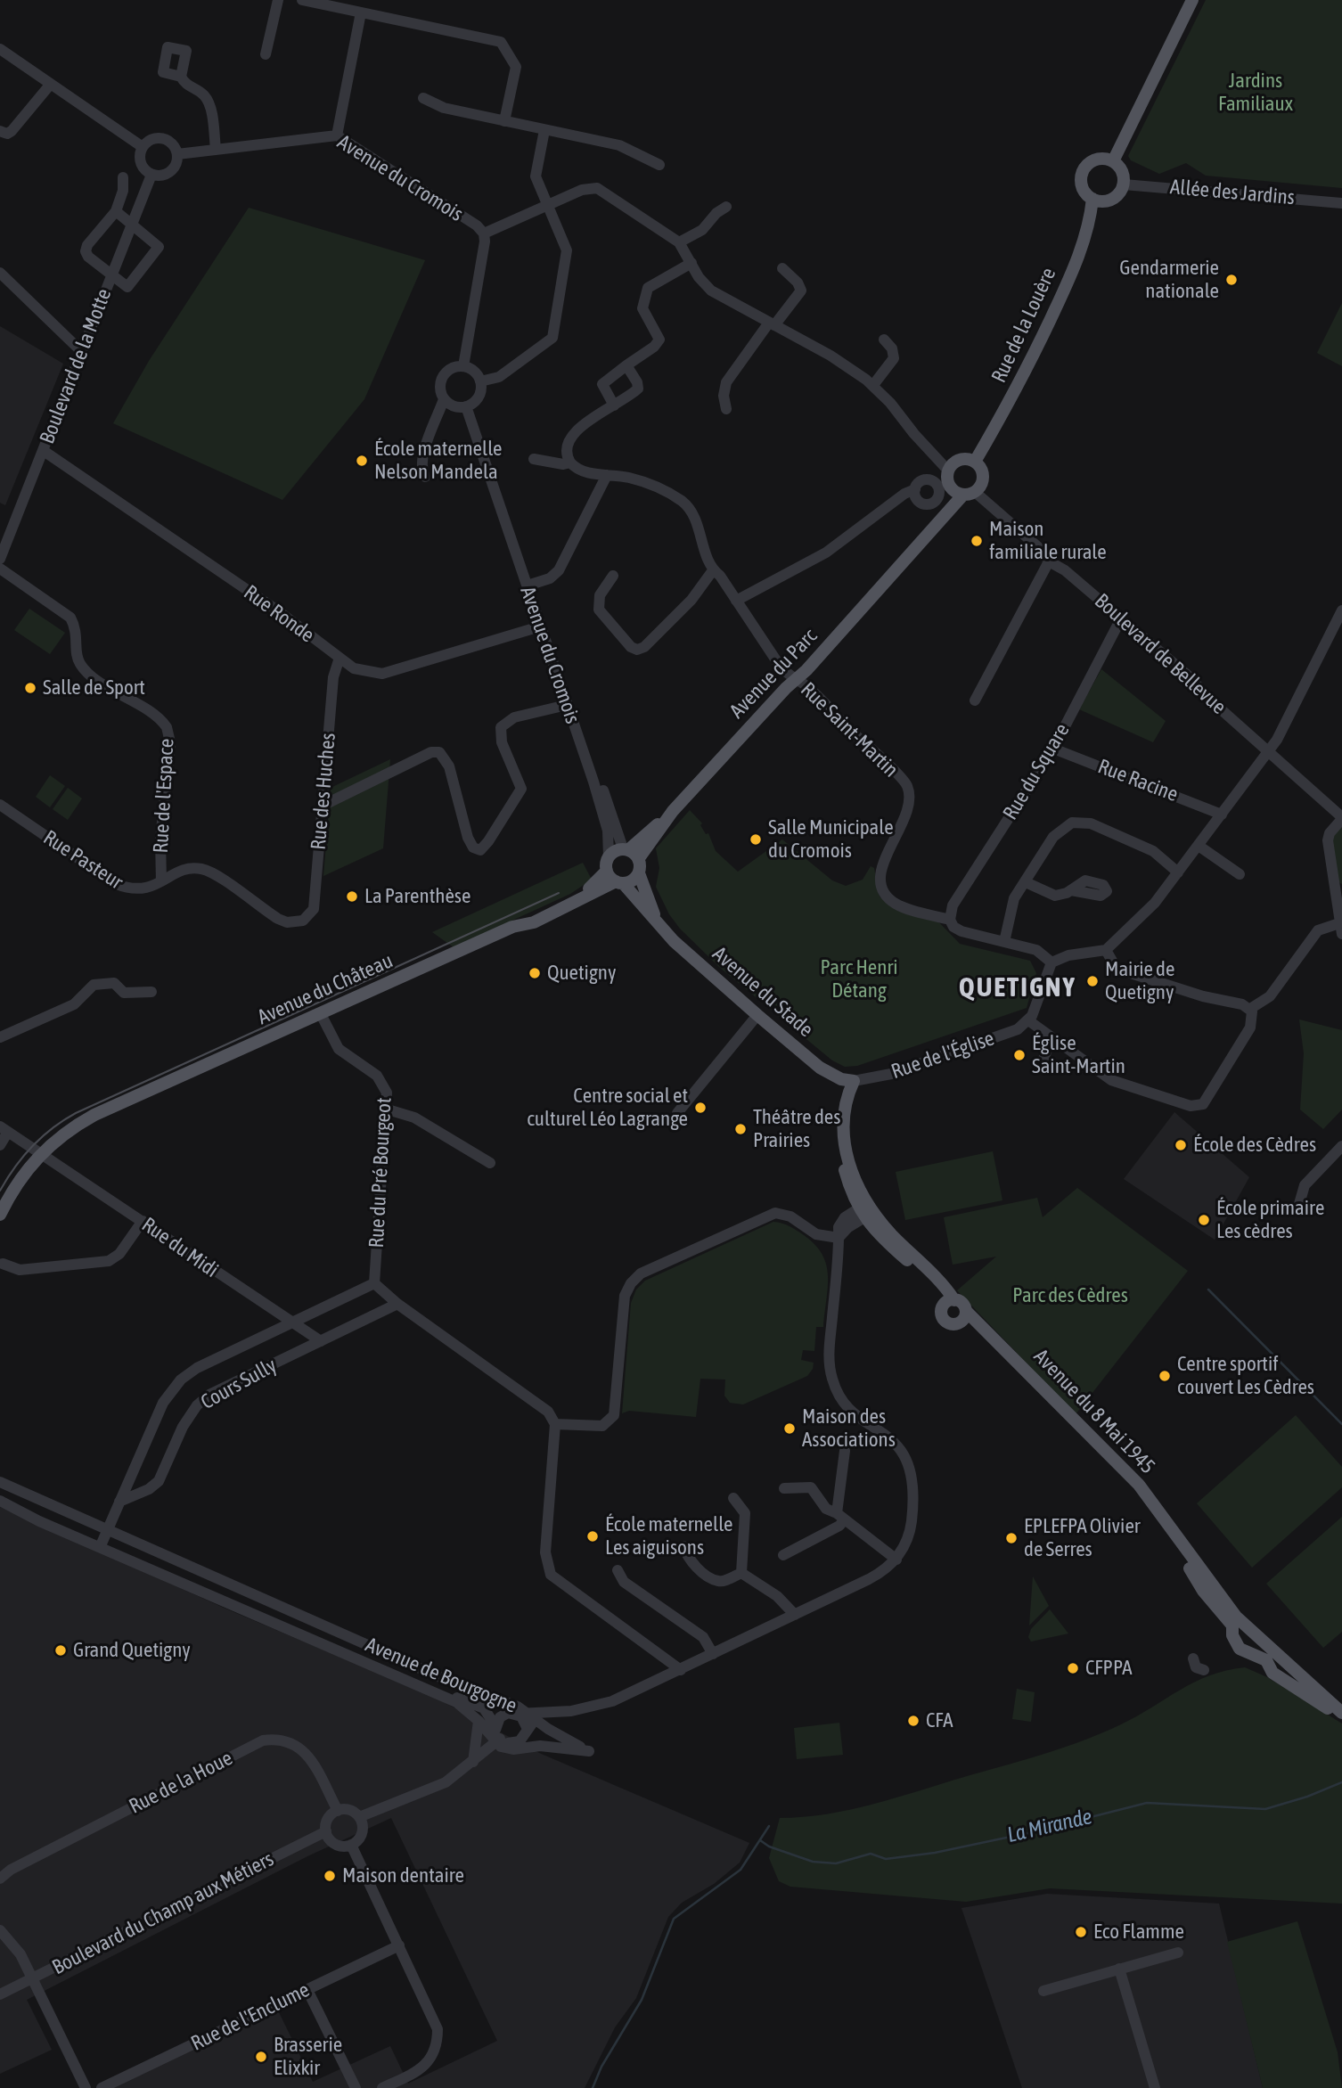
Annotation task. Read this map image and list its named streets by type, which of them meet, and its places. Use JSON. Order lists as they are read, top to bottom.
{
  "streets": {
    "main road": [
      "Rue de la Louère",
      "Avenue du Parc",
      "Avenue du Château",
      "Avenue du Stade",
      "Avenue du 8 Mai 1945"
    ],
    "street": [
      "Avenue du Cromois",
      "Allée des Jardins",
      "Boulevard de la Motte",
      "Rue Ronde",
      "Boulevard de Bellevue",
      "Rue Saint-Martin",
      "Rue du Square",
      "Rue Racine",
      "Rue des Huches",
      "Rue de l'Espace",
      "Rue Pasteur",
      "Rue de l'Église",
      "Rue du Pré Bourgeot",
      "Rue du Midi",
      "Cours Sully",
      "Avenue de Bourgogne",
      "Rue de la Houe",
      "Boulevard du Champ aux Métiers",
      "Rue de l'Enclume"
    ]
  },
  "crossings": [
    ["Avenue du Cromois", "Boulevard de la Motte"],
    ["Avenue du Cromois", "Rue Ronde"],
    ["Avenue du Cromois", "Avenue du Parc"],
    ["Avenue du Cromois", "Avenue du Château"],
    ["Avenue du Cromois", "Avenue du Stade"],
    ["Allée des Jardins", "Rue de la Louère"],
    ["Rue de la Louère", "Boulevard de Bellevue"],
    ["Rue de la Louère", "Avenue du Parc"],
    ["Boulevard de la Motte", "Rue Ronde"],
    ["Rue Ronde", "Rue des Huches"],
    ["Boulevard de Bellevue", "Avenue du Parc"],
    ["Boulevard de Bellevue", "Rue du Square"],
    ["Avenue du Parc", "Rue Saint-Martin"],
    ["Avenue du Parc", "Avenue du Château"],
    ["Avenue du Parc", "Avenue du Stade"],
    ["Rue Saint-Martin", "Rue du Square"],
    ["Rue du Square", "Rue Racine"],
    ["Rue des Huches", "Rue Pasteur"],
    ["Rue de l'Espace", "Rue Pasteur"],
    ["Avenue du Château", "Avenue du Stade"],
    ["Avenue du Château", "Rue du Pré Bourgeot"],
    ["Avenue du Château", "Rue du Midi"],
    ["Avenue du Stade", "Rue de l'Église"],
    ["Rue du Pré Bourgeot", "Cours Sully"],
    ["Rue du Midi", "Cours Sully"],
    ["Cours Sully", "Avenue de Bourgogne"],
    ["Rue de la Houe", "Boulevard du Champ aux Métiers"]
  ],
  "districts": ["QUETIGNY"],
  "water": ["La Mirande"],
  "parks": ["Jardins Familiaux", "Parc Henri Détang", "Parc des Cèdres"],
  "places": [
    "Gendarmerie nationale",
    "École maternelle Nelson Mandela",
    "Maison familiale rurale",
    "Salle de Sport",
    "Salle Municipale du Cromois",
    "La Parenthèse",
    "Quetigny",
    "Mairie de Quetigny",
    "Église Saint-Martin",
    "Centre social et culturel Léo Lagrange",
    "Théâtre des Prairies",
    "École des Cèdres",
    "École primaire Les cèdres",
    "Centre sportif couvert Les Cèdres",
    "Maison des Associations",
    "École maternelle Les aiguisons",
    "EPLEFPA Olivier de Serres",
    "Grand Quetigny",
    "CFPPA",
    "CFA",
    "Maison dentaire",
    "Eco Flamme",
    "Brasserie Elixkir"
  ]
}
